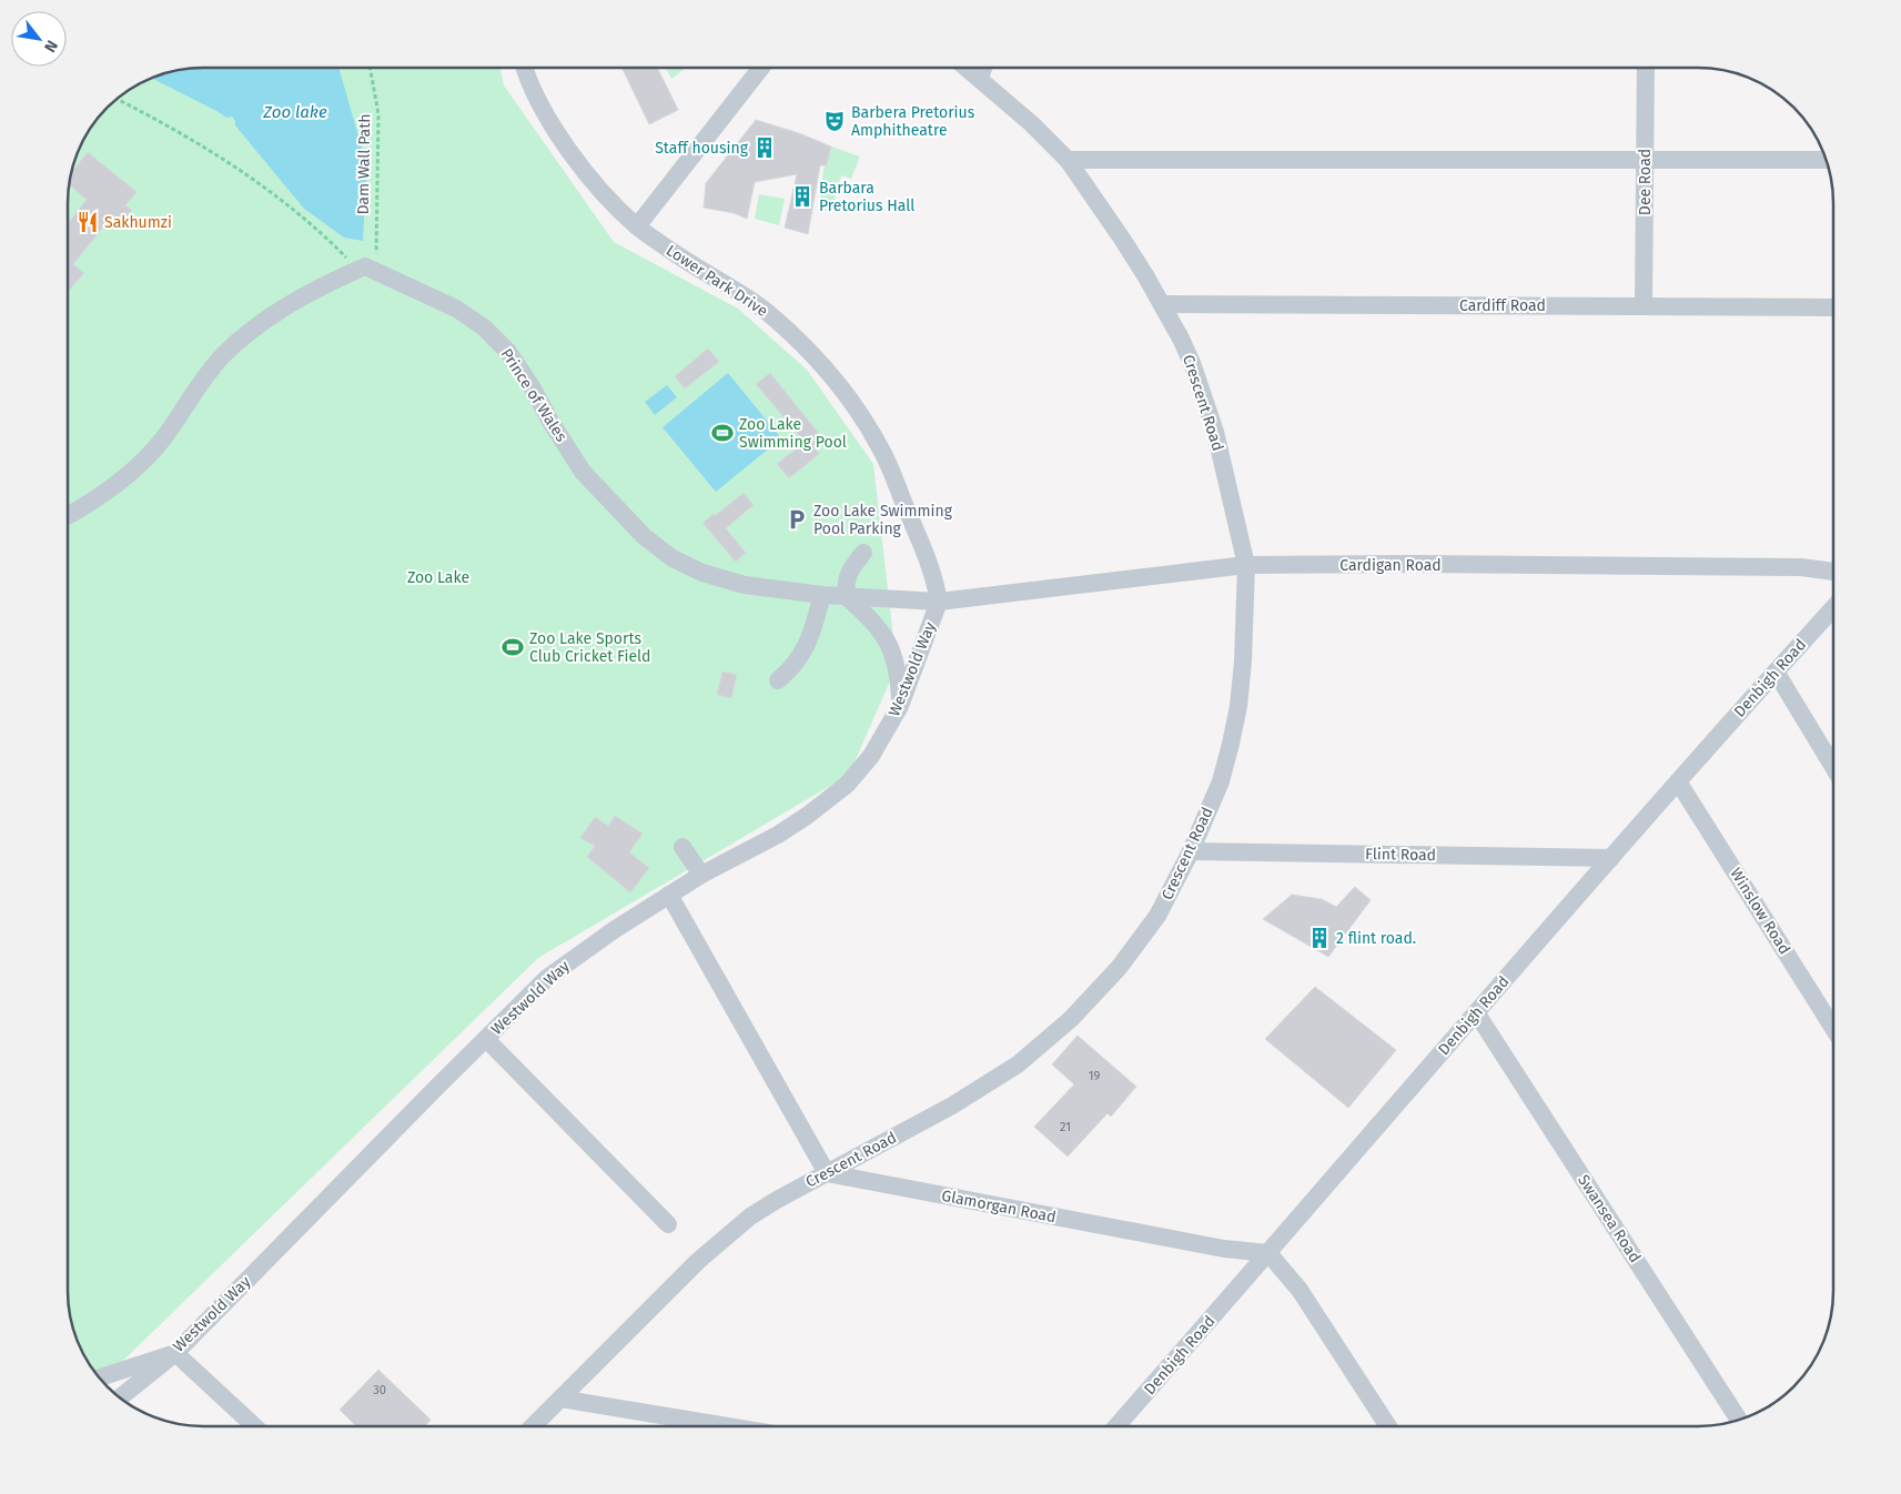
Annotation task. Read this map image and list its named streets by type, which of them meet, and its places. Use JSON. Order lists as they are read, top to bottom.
{
  "streets": {
    "street": [
      "Dee Road",
      "Lower Park Drive",
      "Cardiff Road",
      "Prince of Wales",
      "Crescent Road",
      "Cardigan Road",
      "Westwold Way",
      "Denbigh Road",
      "Flint Road",
      "Winslow Road",
      "Glamorgan Road",
      "Swansea Road"
    ],
    "path": ["Dam Wall Path"]
  },
  "crossings": [
    ["Dam Wall Path", "Prince of Wales"],
    ["Dee Road", "Cardiff Road"],
    ["Lower Park Drive", "Prince of Wales"],
    ["Lower Park Drive", "Cardigan Road"],
    ["Lower Park Drive", "Westwold Way"],
    ["Cardiff Road", "Crescent Road"],
    ["Prince of Wales", "Cardigan Road"],
    ["Prince of Wales", "Westwold Way"],
    ["Crescent Road", "Cardigan Road"],
    ["Crescent Road", "Flint Road"],
    ["Crescent Road", "Glamorgan Road"],
    ["Cardigan Road", "Westwold Way"],
    ["Denbigh Road", "Flint Road"],
    ["Denbigh Road", "Winslow Road"],
    ["Denbigh Road", "Glamorgan Road"],
    ["Denbigh Road", "Swansea Road"]
  ],
  "water": ["Zoo lake"],
  "parks": ["Zoo Lake"],
  "places": {
    "theatre": ["Barbera Pretorius Amphitheatre"],
    "building": ["Staff housing", "Barbara Pretorius Hall", "2 flint road."],
    "restaurant": ["Sakhumzi"],
    "sports": ["Zoo Lake Swimming Pool", "Zoo Lake Sports Club Cricket Field"],
    "parking": ["Zoo Lake Swimming Pool Parking"]
  },
  "house_numbers": ["19", "21", "30"],
  "north": "bottom right"
}
